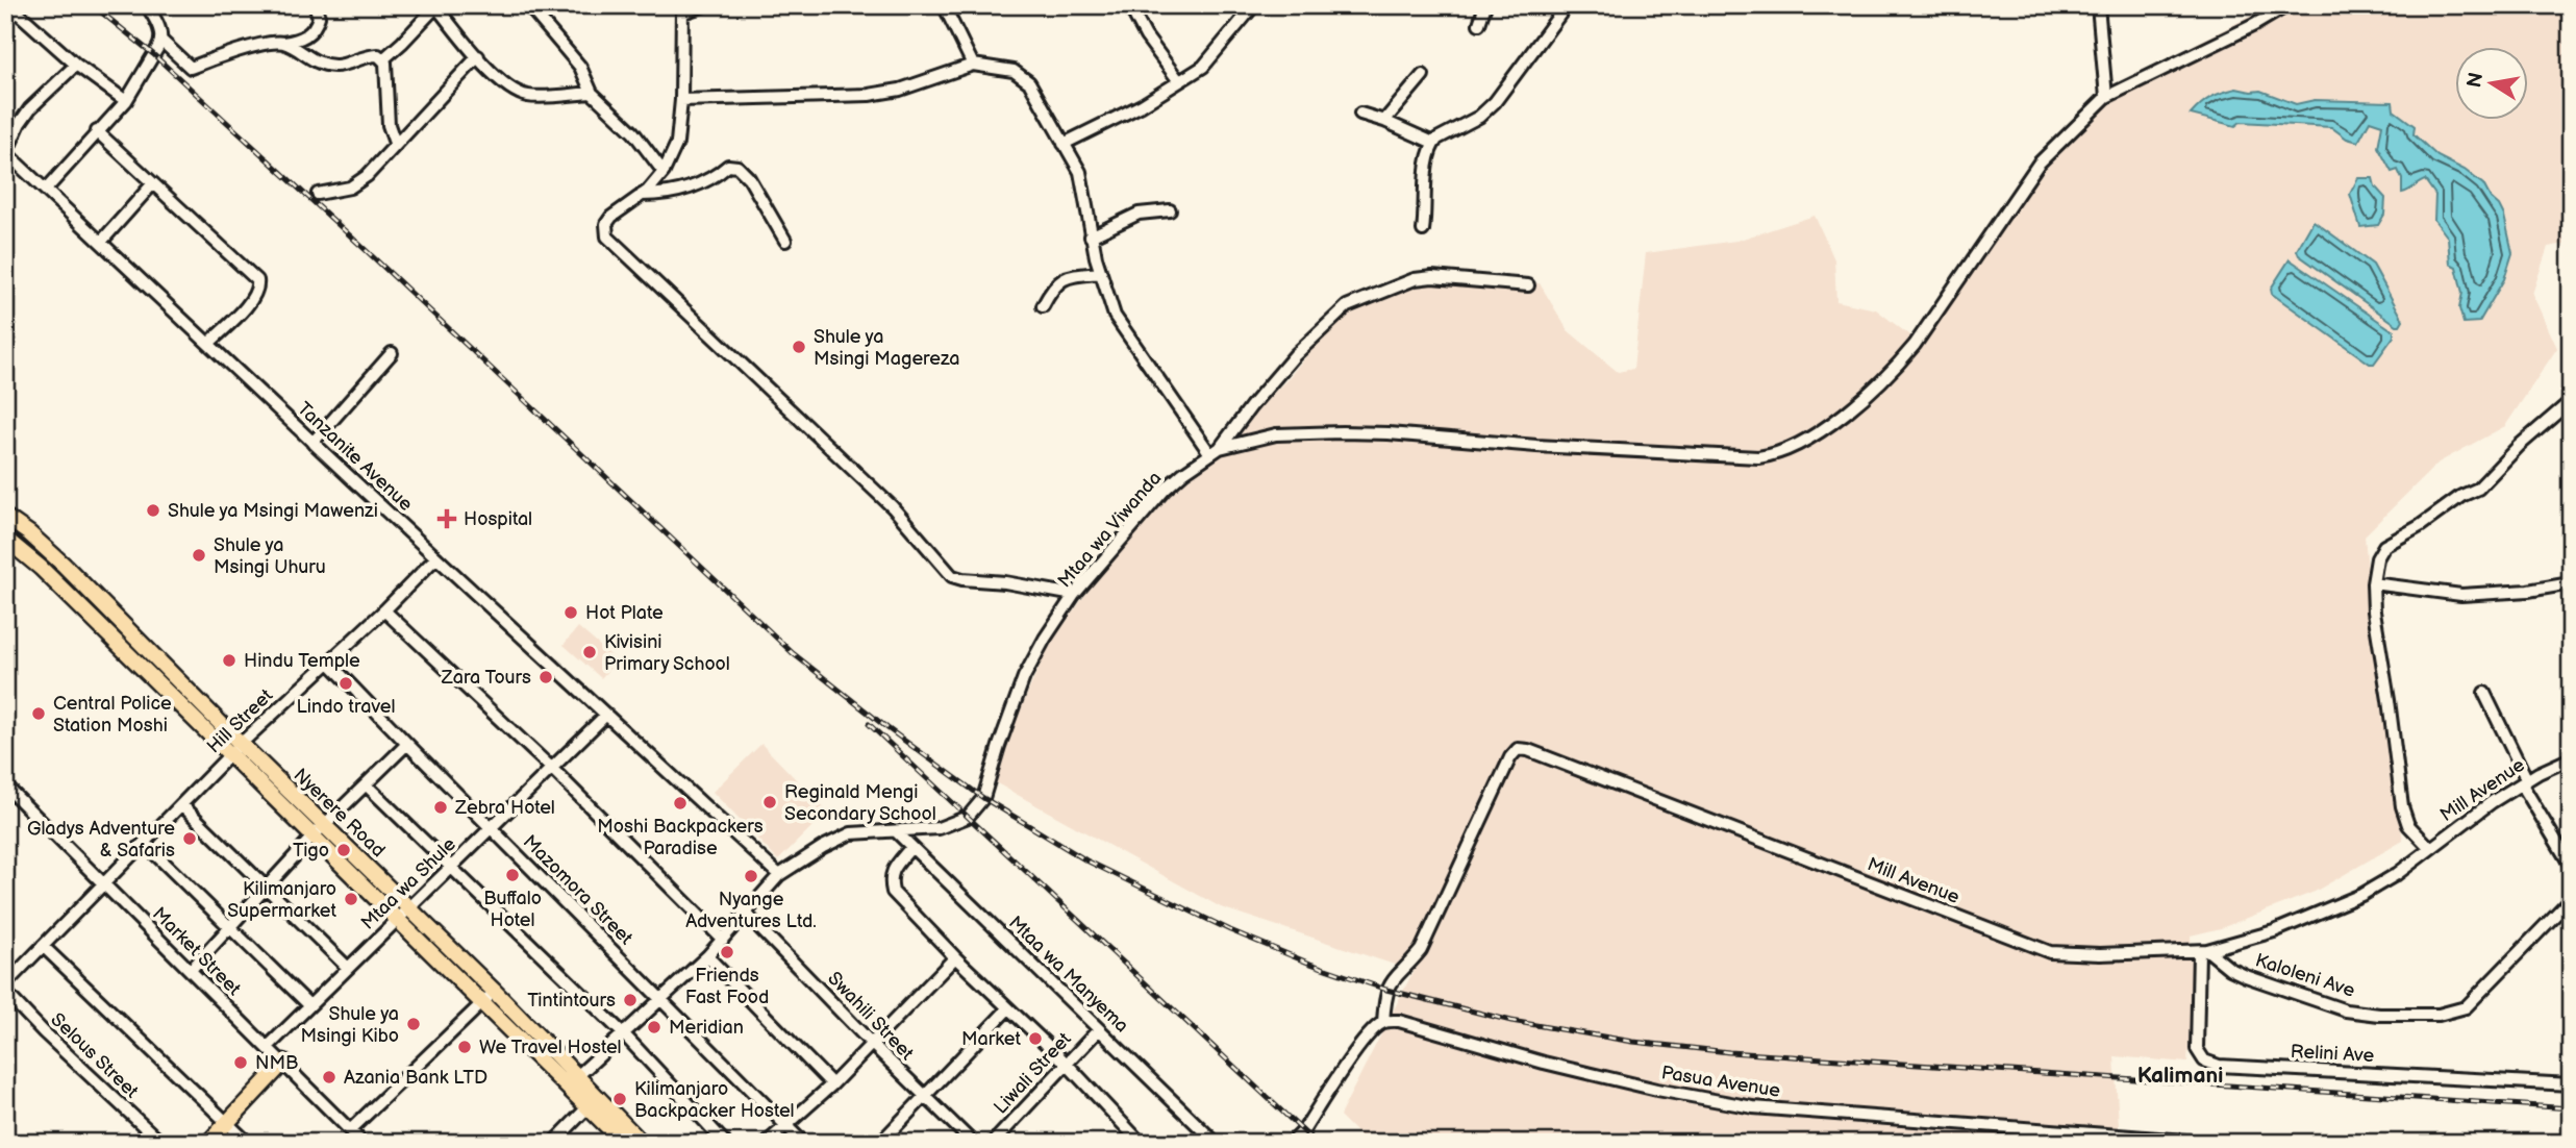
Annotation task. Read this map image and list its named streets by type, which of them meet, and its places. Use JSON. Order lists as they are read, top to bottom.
{
  "streets": {
    "main road": ["Nyerere Road"],
    "street": [
      "Tanzanite Avenue",
      "Mtaa wa Viwanda",
      "Hill Street",
      "Mill Avenue",
      "Mtaa wa Shule",
      "Mazomora Street",
      "Market Street",
      "Mtaa wa Manyema",
      "Kaloleni Ave",
      "Swahili Street",
      "Relini Ave",
      "Selous Street",
      "Liwali Street",
      "Pasua Avenue"
    ]
  },
  "crossings": [
    ["Tanzanite Avenue", "Mtaa wa Viwanda"],
    ["Tanzanite Avenue", "Hill Street"],
    ["Tanzanite Avenue", "Mtaa wa Shule"],
    ["Mtaa wa Viwanda", "Nyerere Road"],
    ["Mtaa wa Viwanda", "Mazomora Street"],
    ["Mtaa wa Viwanda", "Mtaa wa Manyema"],
    ["Mtaa wa Viwanda", "Swahili Street"],
    ["Hill Street", "Nyerere Road"],
    ["Hill Street", "Mazomora Street"],
    ["Hill Street", "Market Street"],
    ["Mill Avenue", "Kaloleni Ave"],
    ["Mill Avenue", "Relini Ave"],
    ["Mill Avenue", "Pasua Avenue"],
    ["Nyerere Road", "Mtaa wa Shule"],
    ["Mtaa wa Shule", "Mazomora Street"],
    ["Mtaa wa Shule", "Market Street"],
    ["Mtaa wa Manyema", "Liwali Street"],
    ["Kaloleni Ave", "Relini Ave"]
  ],
  "districts": ["Kalimani"],
  "places": {
    "other": [
      "Shule ya Msingi Magereza",
      "Shule ya Msingi Mawenzi",
      "Shule ya Msingi Uhuru",
      "Hot Plate",
      "Kivisini Primary School",
      "Hindu Temple",
      "Zara Tours",
      "Lindo travel",
      "Central Police Station Moshi",
      "Reginald Mengi Secondary School",
      "Moshi Backpackers Paradise",
      "Zebra Hotel",
      "Gladys Adventure & Safaris",
      "Tigo",
      "Buffalo Hotel",
      "Nyange Adventures Ltd.",
      "Kilimanjaro Supermarket",
      "Friends Fast Food",
      "Tintintours",
      "Shule ya Msingi Kibo",
      "Meridian",
      "Market",
      "We Travel Hostel",
      "NMB",
      "Azania Bank LTD",
      "Kilimanjaro Backpacker Hostel"
    ],
    "health": ["Hospital"]
  },
  "north": "left"
}
